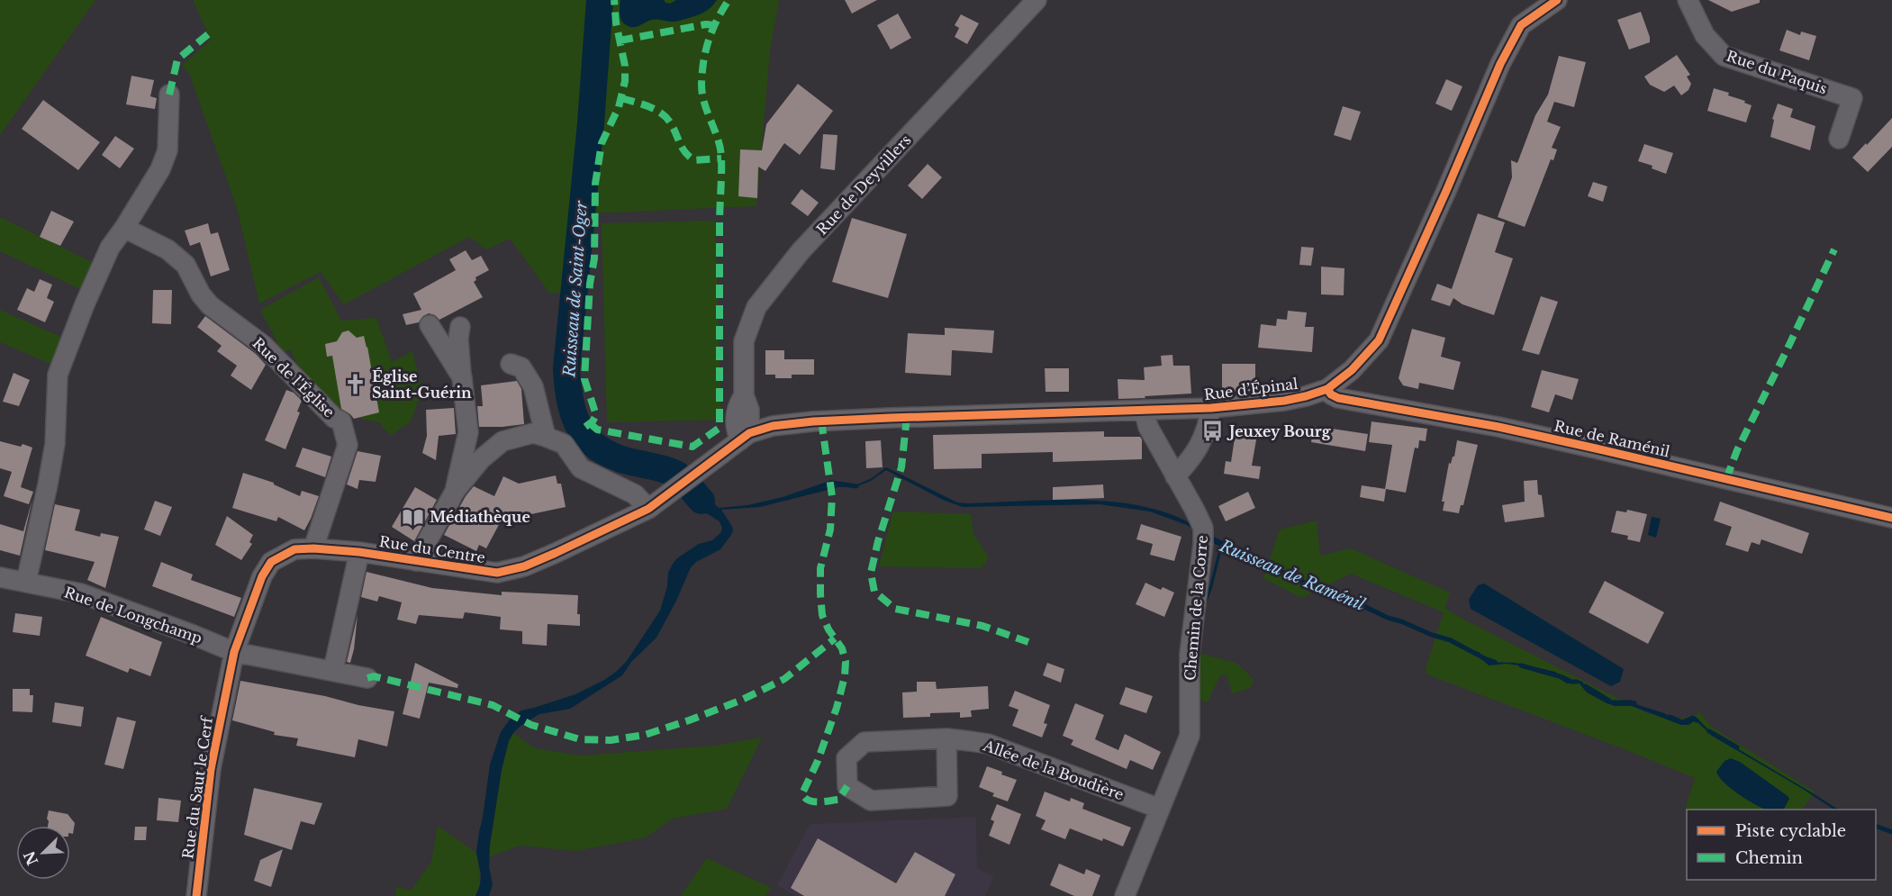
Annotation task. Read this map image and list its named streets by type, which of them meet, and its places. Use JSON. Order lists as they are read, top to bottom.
{
  "streets": {
    "street": [
      "Rue du Paquis",
      "Rue de Deyvillers",
      "Rue de l'Église",
      "Rue d’Épinal",
      "Rue de Raménil",
      "Rue du Centre",
      "Chemin de la Corre",
      "Rue de Longchamp",
      "Allée de la Boudière",
      "Rue du Saut le Cerf"
    ]
  },
  "crossings": [
    ["Rue de Deyvillers", "Rue d’Épinal"],
    ["Rue de Deyvillers", "Rue du Centre"],
    ["Rue de l'Église", "Rue du Centre"],
    ["Rue d’Épinal", "Rue de Raménil"],
    ["Rue d’Épinal", "Rue du Centre"],
    ["Rue d’Épinal", "Chemin de la Corre"],
    ["Rue du Centre", "Rue de Longchamp"],
    ["Rue du Centre", "Rue du Saut le Cerf"],
    ["Chemin de la Corre", "Allée de la Boudière"],
    ["Rue de Longchamp", "Rue du Saut le Cerf"]
  ],
  "water": ["Ruisseau de Saint-Oger", "Ruisseau de Raménil"],
  "places": {
    "church": ["Église Saint-Guérin"],
    "bus stop": ["Jeuxey Bourg"],
    "library": ["Médiathèque"]
  },
  "legend": ["Piste cyclable", "Chemin"],
  "north": "bottom left"
}
